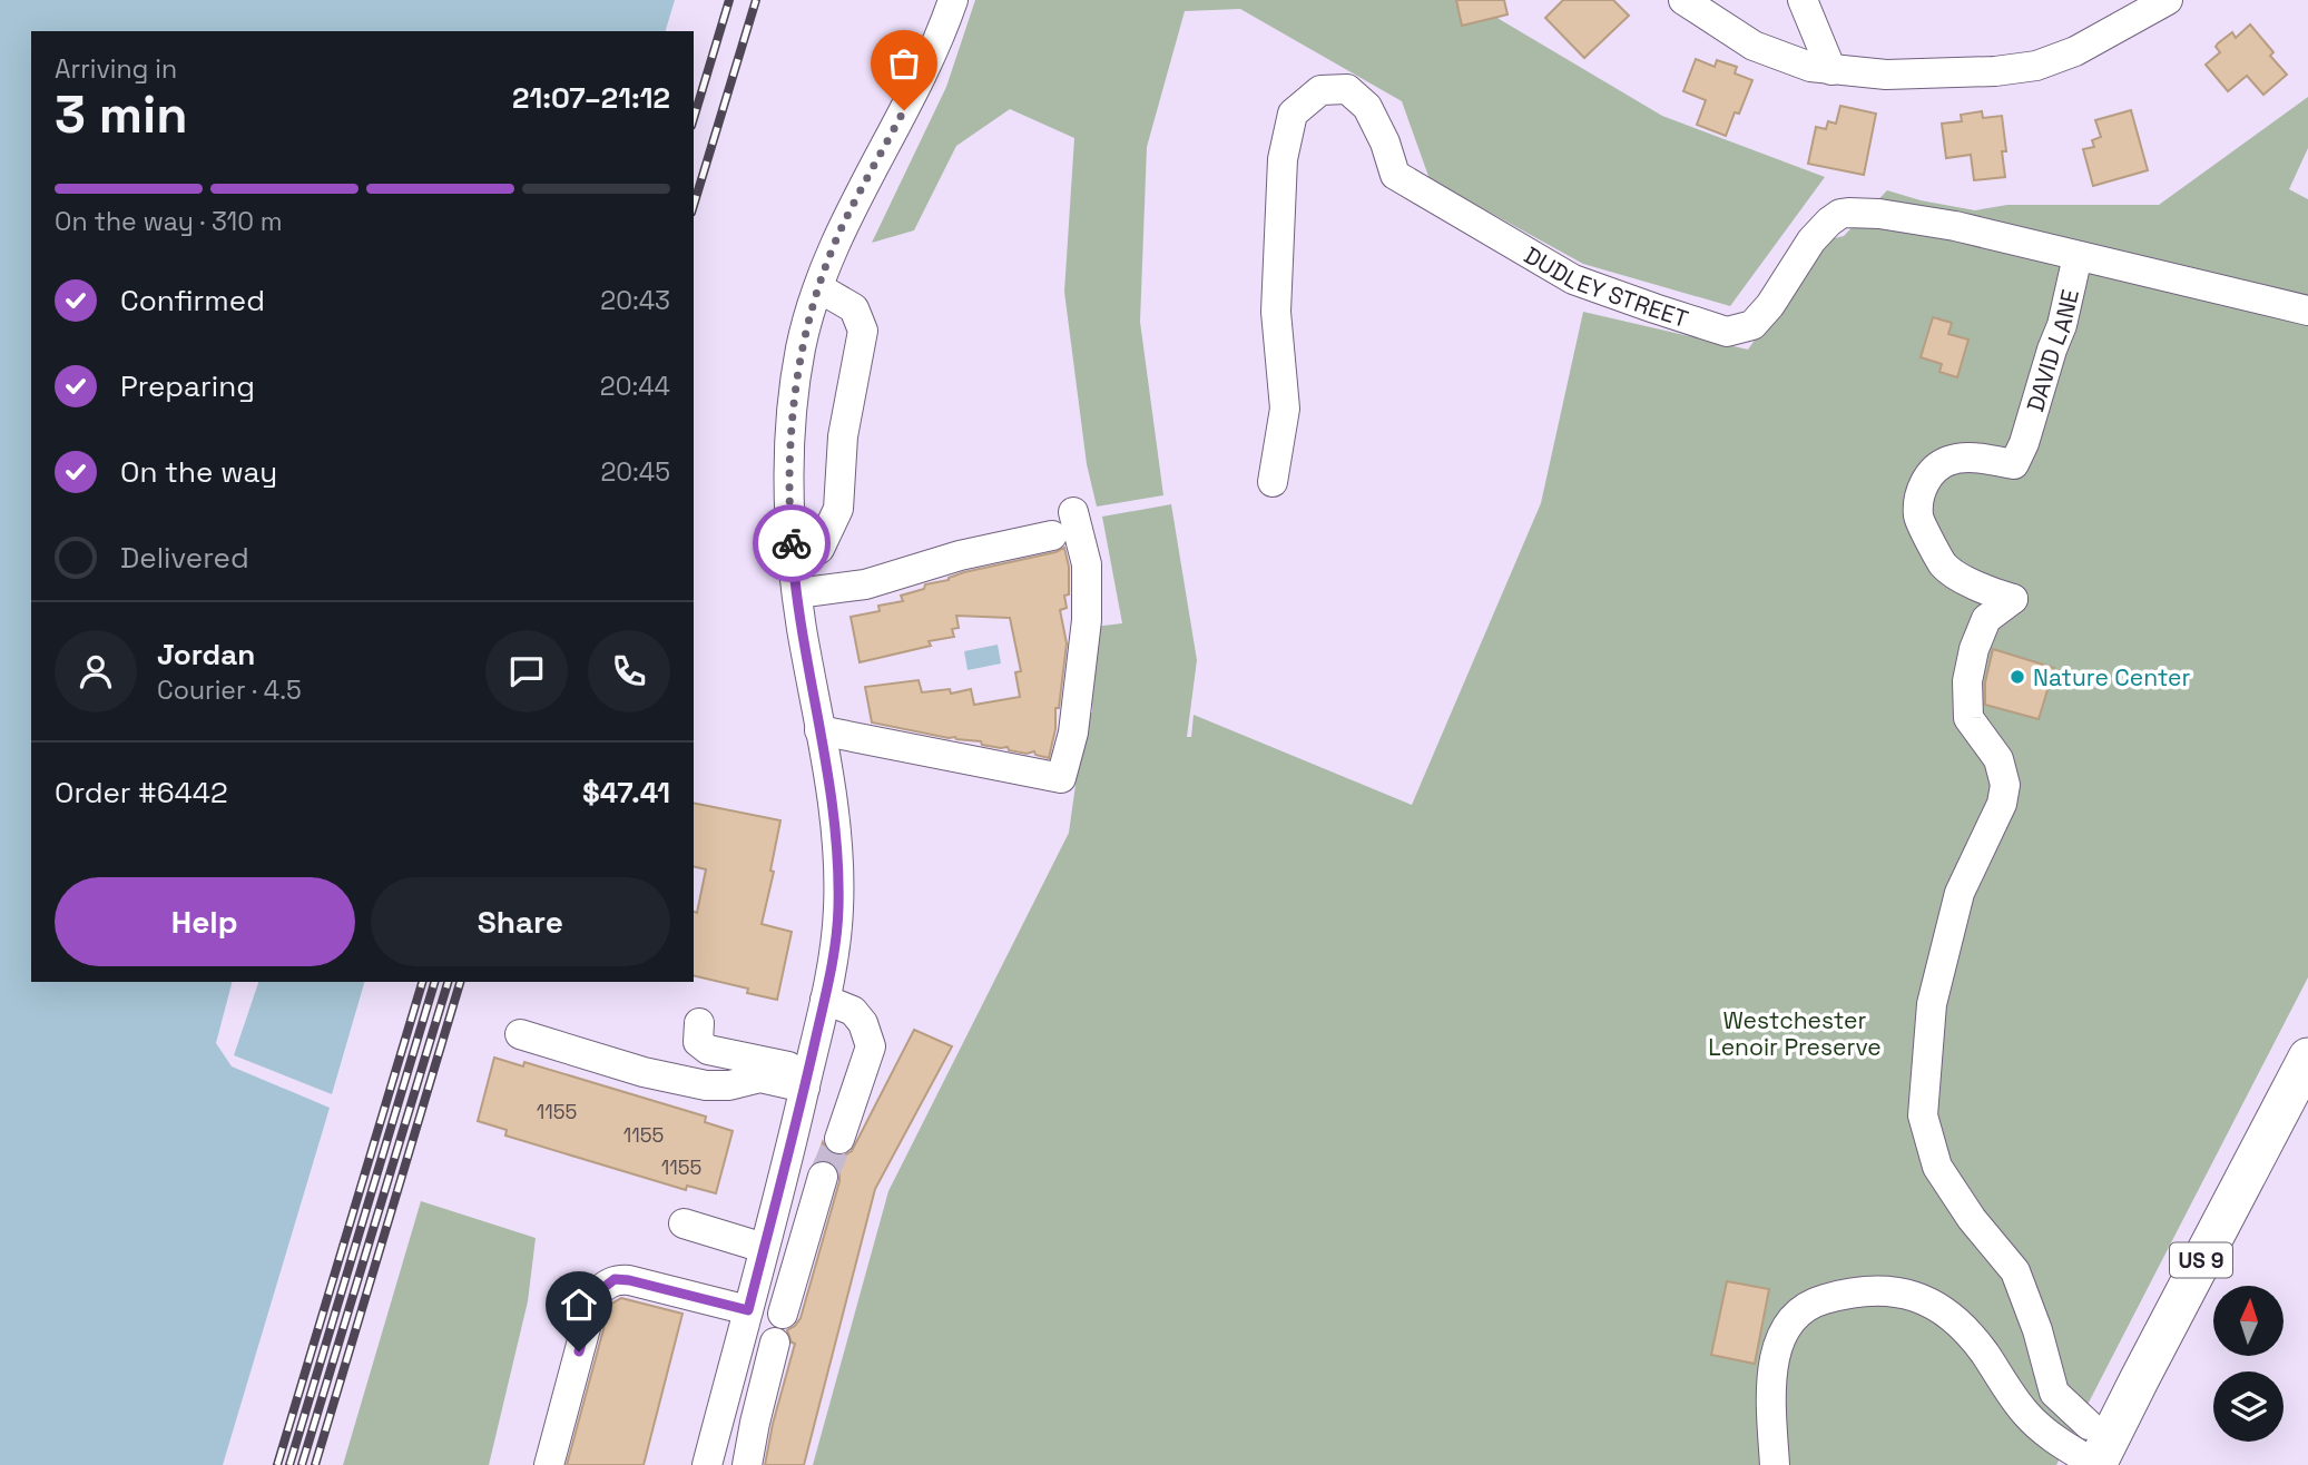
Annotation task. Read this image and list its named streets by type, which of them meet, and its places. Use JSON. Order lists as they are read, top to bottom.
{
  "streets": {
    "main road": ["US 9"],
    "street": ["DUDLEY STREET", "DAVID LANE"]
  },
  "crossings": [
    ["DUDLEY STREET", "DAVID LANE"]
  ],
  "parks": ["Westchester Lenoir Preserve"],
  "places": ["Nature Center"],
  "house_numbers": ["1155", "1155", "1155"],
  "north": "top",
  "page": {
    "heading": ["3 min", "Arriving in", "21:07–21:12"],
    "panel": [
      "Jordan",
      "Courier · 4.5",
      "Order #6442",
      "$47.41"
    ],
    "bar": "On the way · 310 m",
    "list": [
      ["Confirmed", "20:43"],
      ["Preparing", "20:44"],
      ["On the way", "20:45"],
      "Delivered"
    ],
    "buttons": ["Help", "Share"]
  }
}
